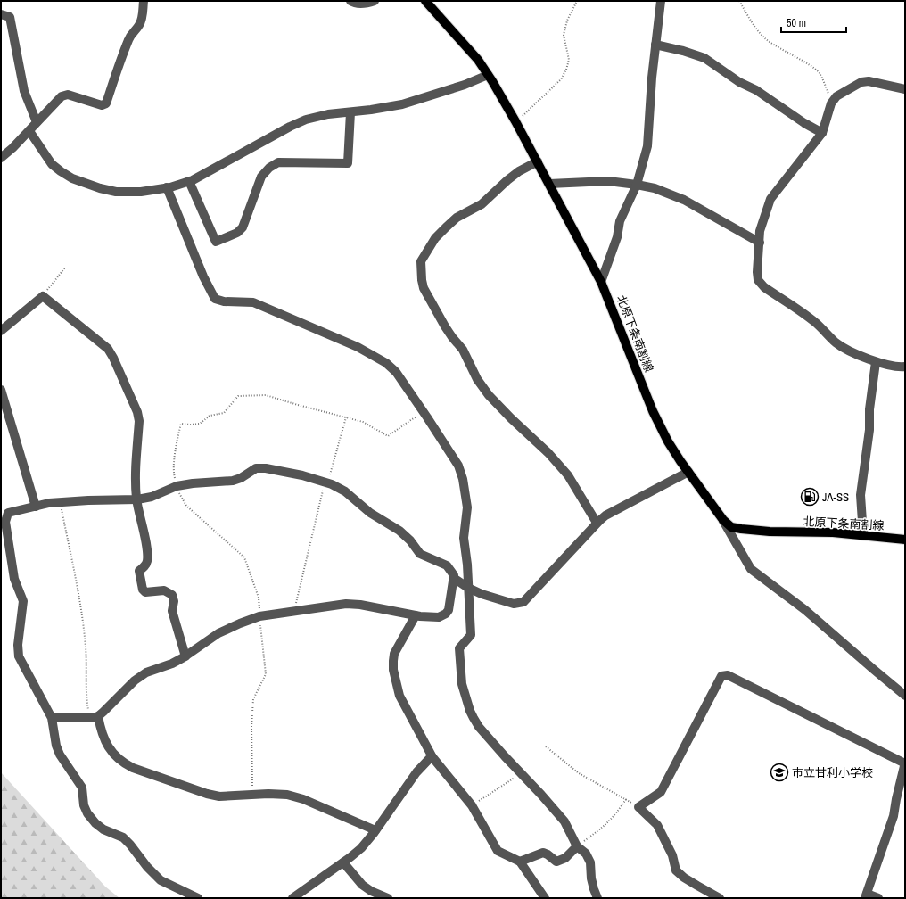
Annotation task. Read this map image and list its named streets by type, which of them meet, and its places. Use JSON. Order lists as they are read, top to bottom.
{
  "streets": {
    "main road": ["北原下条南割線"]
  },
  "places": {
    "fuel station": ["JA-SS"],
    "school or university": ["市立甘利小学校"]
  },
  "scale_bar": "50 m"
}
